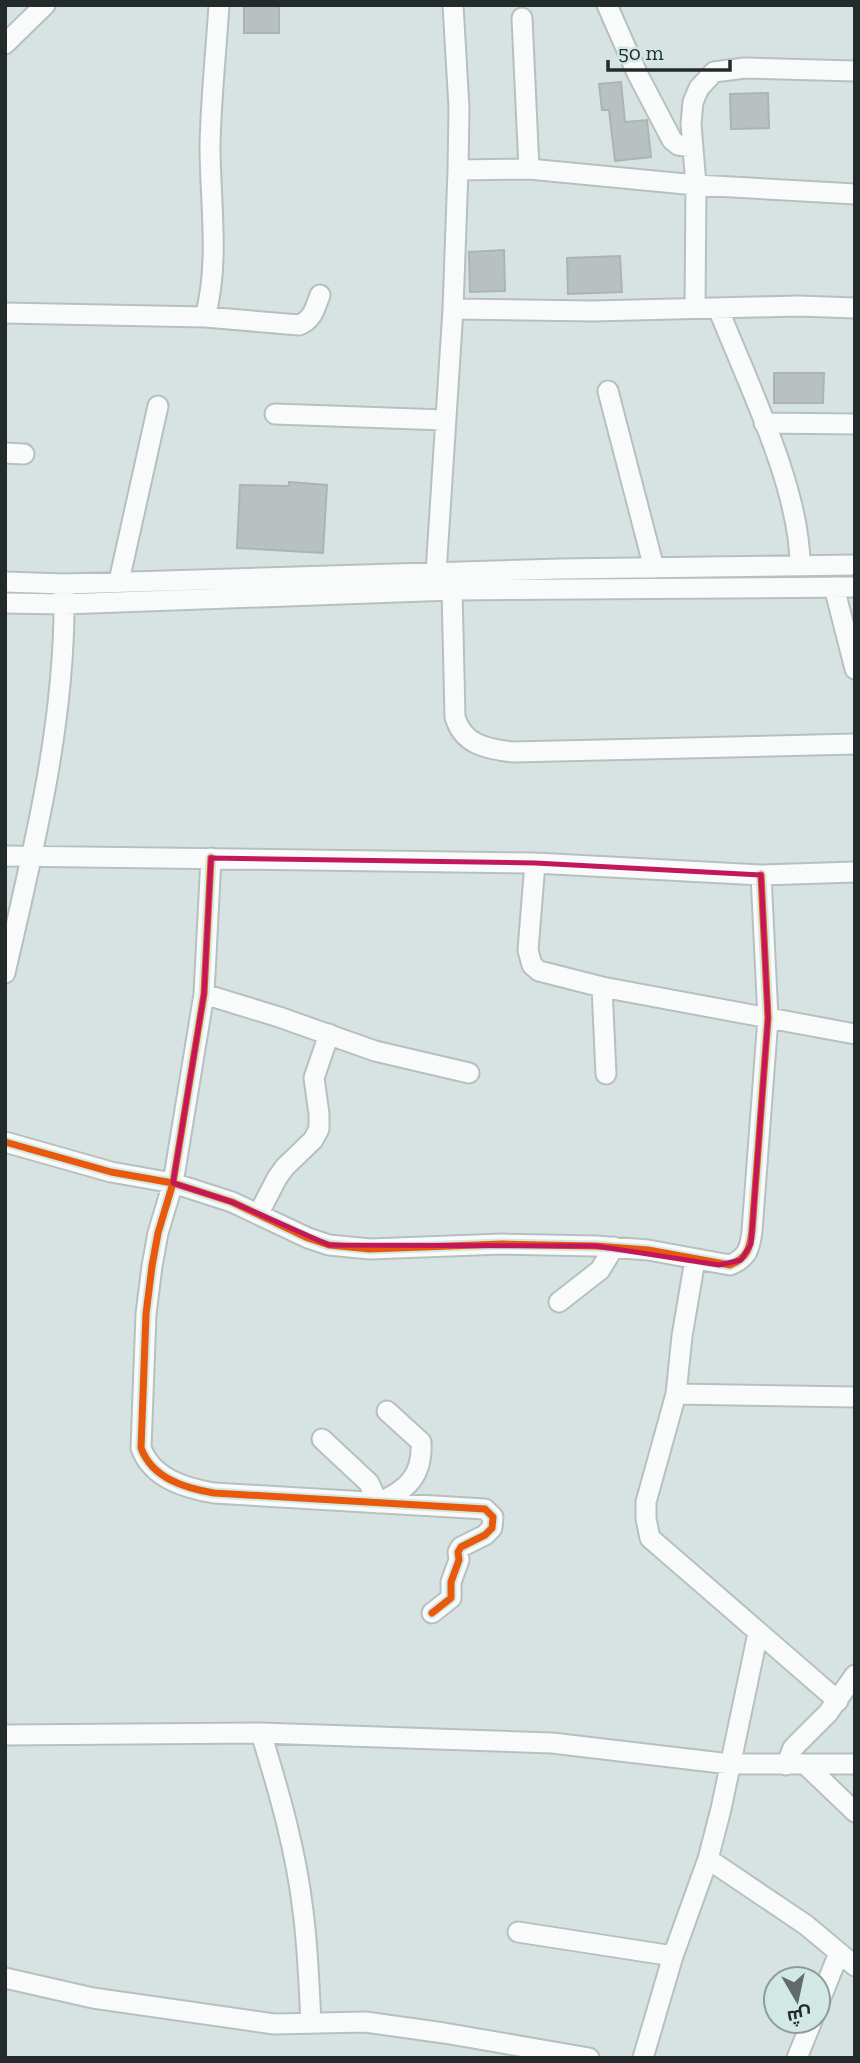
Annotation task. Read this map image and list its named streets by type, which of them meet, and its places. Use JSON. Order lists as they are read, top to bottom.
{
  "scale_bar": "50 m",
  "north": "bottom"
}
